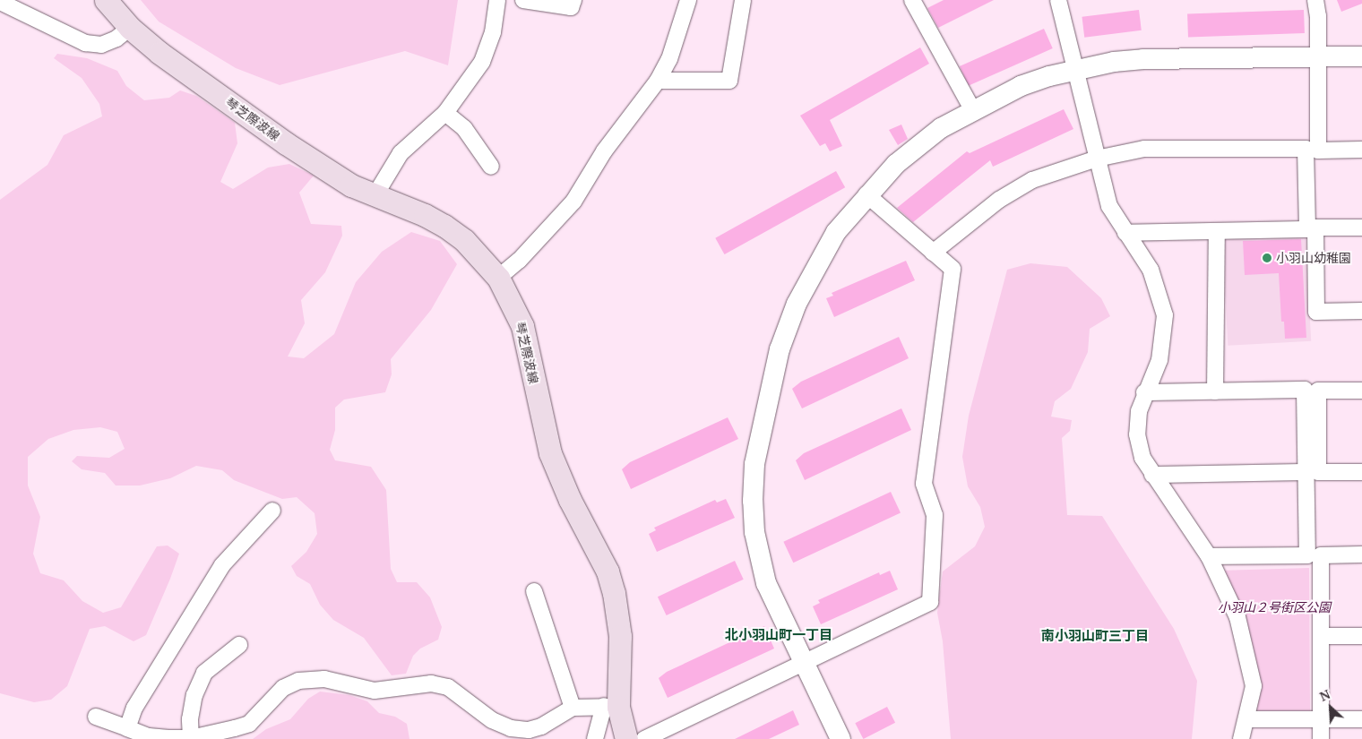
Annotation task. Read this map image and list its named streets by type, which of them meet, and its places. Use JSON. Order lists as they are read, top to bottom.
{
  "streets": {
    "main road": ["琴芝際波線"]
  },
  "districts": ["北小羽山町一丁目", "南小羽山町三丁目"],
  "parks": ["小羽山２号街区公園"],
  "places": ["小羽山幼稚園"],
  "north": "top left"
}
